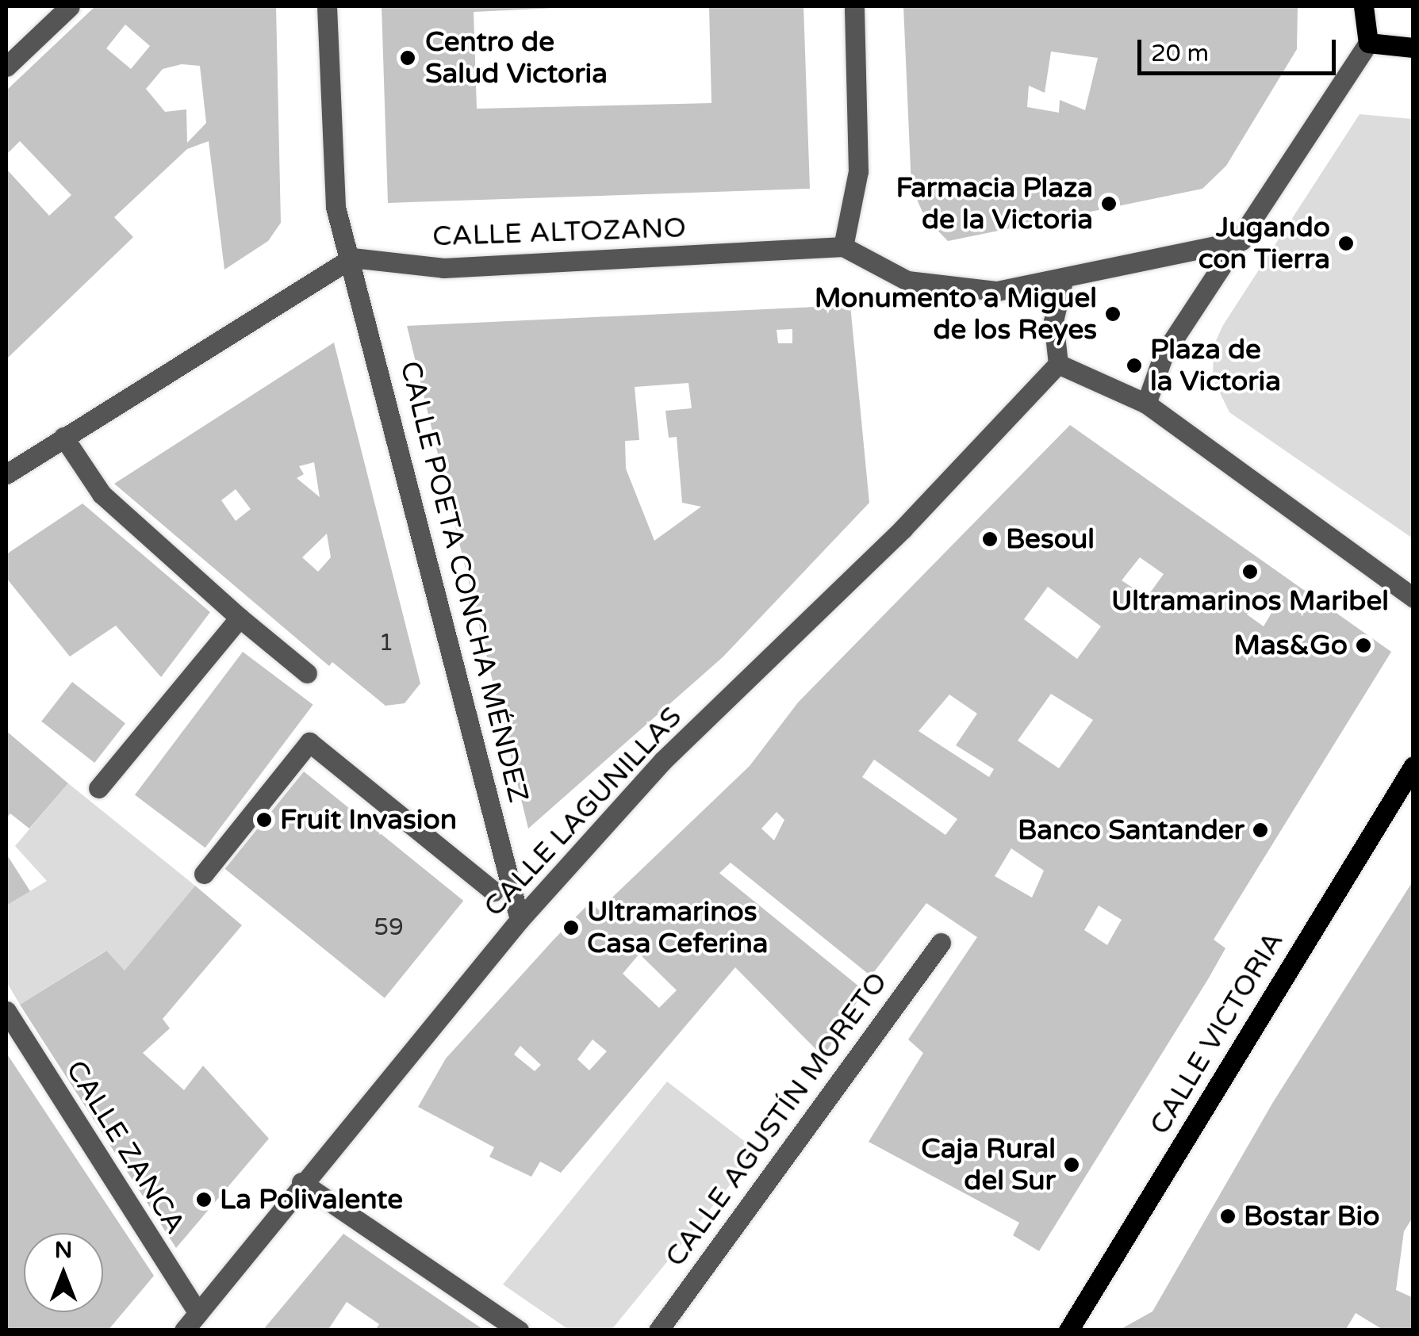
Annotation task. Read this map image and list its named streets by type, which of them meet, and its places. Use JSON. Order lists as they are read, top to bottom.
{
  "streets": {
    "main road": ["CALLE VICTORIA"],
    "street": [
      "CALLE ALTOZANO",
      "CALLE POETA CONCHA MÉNDEZ",
      "CALLE LAGUNILLAS",
      "CALLE AGUSTÍN MORETO",
      "CALLE ZANCA"
    ]
  },
  "crossings": [
    ["CALLE ALTOZANO", "CALLE POETA CONCHA MÉNDEZ"],
    ["CALLE POETA CONCHA MÉNDEZ", "CALLE LAGUNILLAS"],
    ["CALLE LAGUNILLAS", "CALLE ZANCA"]
  ],
  "places": [
    "Centro de Salud Victoria",
    "Farmacia Plaza de la Victoria",
    "Jugando con Tierra",
    "Monumento a Miguel de los Reyes",
    "Plaza de la Victoria",
    "Besoul",
    "Ultramarinos Maribel",
    "Mas&Go",
    "Fruit Invasion",
    "Banco Santander",
    "Ultramarinos Casa Ceferina",
    "Caja Rural del Sur",
    "La Polivalente",
    "Bostar Bio"
  ],
  "house_numbers": ["1", "59"],
  "scale_bar": "20 m",
  "north": "top"
}
